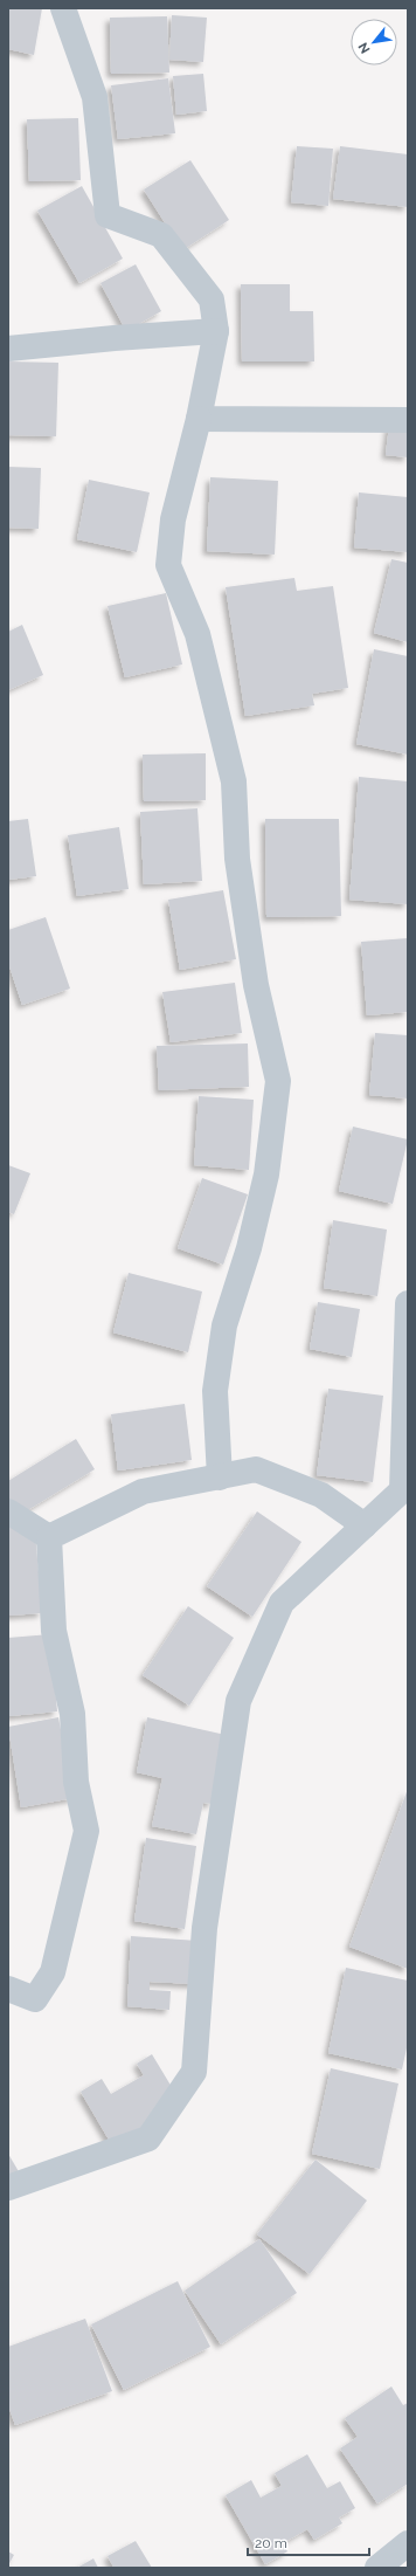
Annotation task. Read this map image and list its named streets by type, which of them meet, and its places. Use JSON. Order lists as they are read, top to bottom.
{
  "scale_bar": "20 m",
  "north": "bottom left"
}
